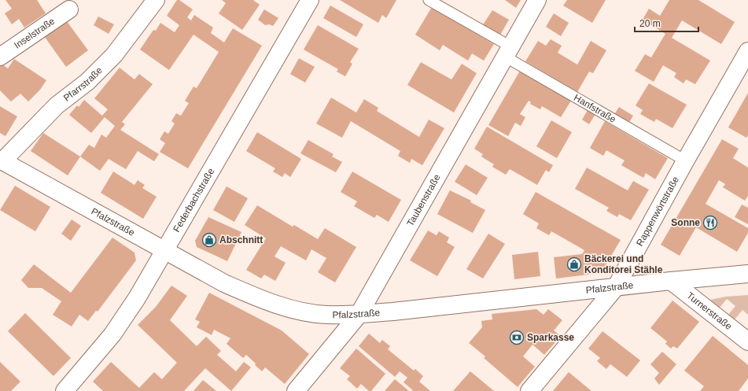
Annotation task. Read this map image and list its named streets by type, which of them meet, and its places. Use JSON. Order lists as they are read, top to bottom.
{
  "streets": {
    "street": [
      "Inselstraße",
      "Pfarrstraße",
      "Federbachstraße",
      "Taubenstraße",
      "Rappenwörtstraße",
      "Pfalzstraße",
      "Turnerstraße"
    ],
    "lane": ["Hanfstraße"]
  },
  "crossings": [
    ["Pfarrstraße", "Pfalzstraße"],
    ["Hanfstraße", "Taubenstraße"],
    ["Hanfstraße", "Rappenwörtstraße"],
    ["Federbachstraße", "Pfalzstraße"],
    ["Taubenstraße", "Pfalzstraße"],
    ["Rappenwörtstraße", "Pfalzstraße"],
    ["Pfalzstraße", "Turnerstraße"]
  ],
  "places": {
    "restaurant": ["Sonne"],
    "shop": ["Abschnitt", "Bäckerei und Konditorei Stähle"],
    "bank": ["Sparkasse"]
  },
  "scale_bar": "20 m"
}
